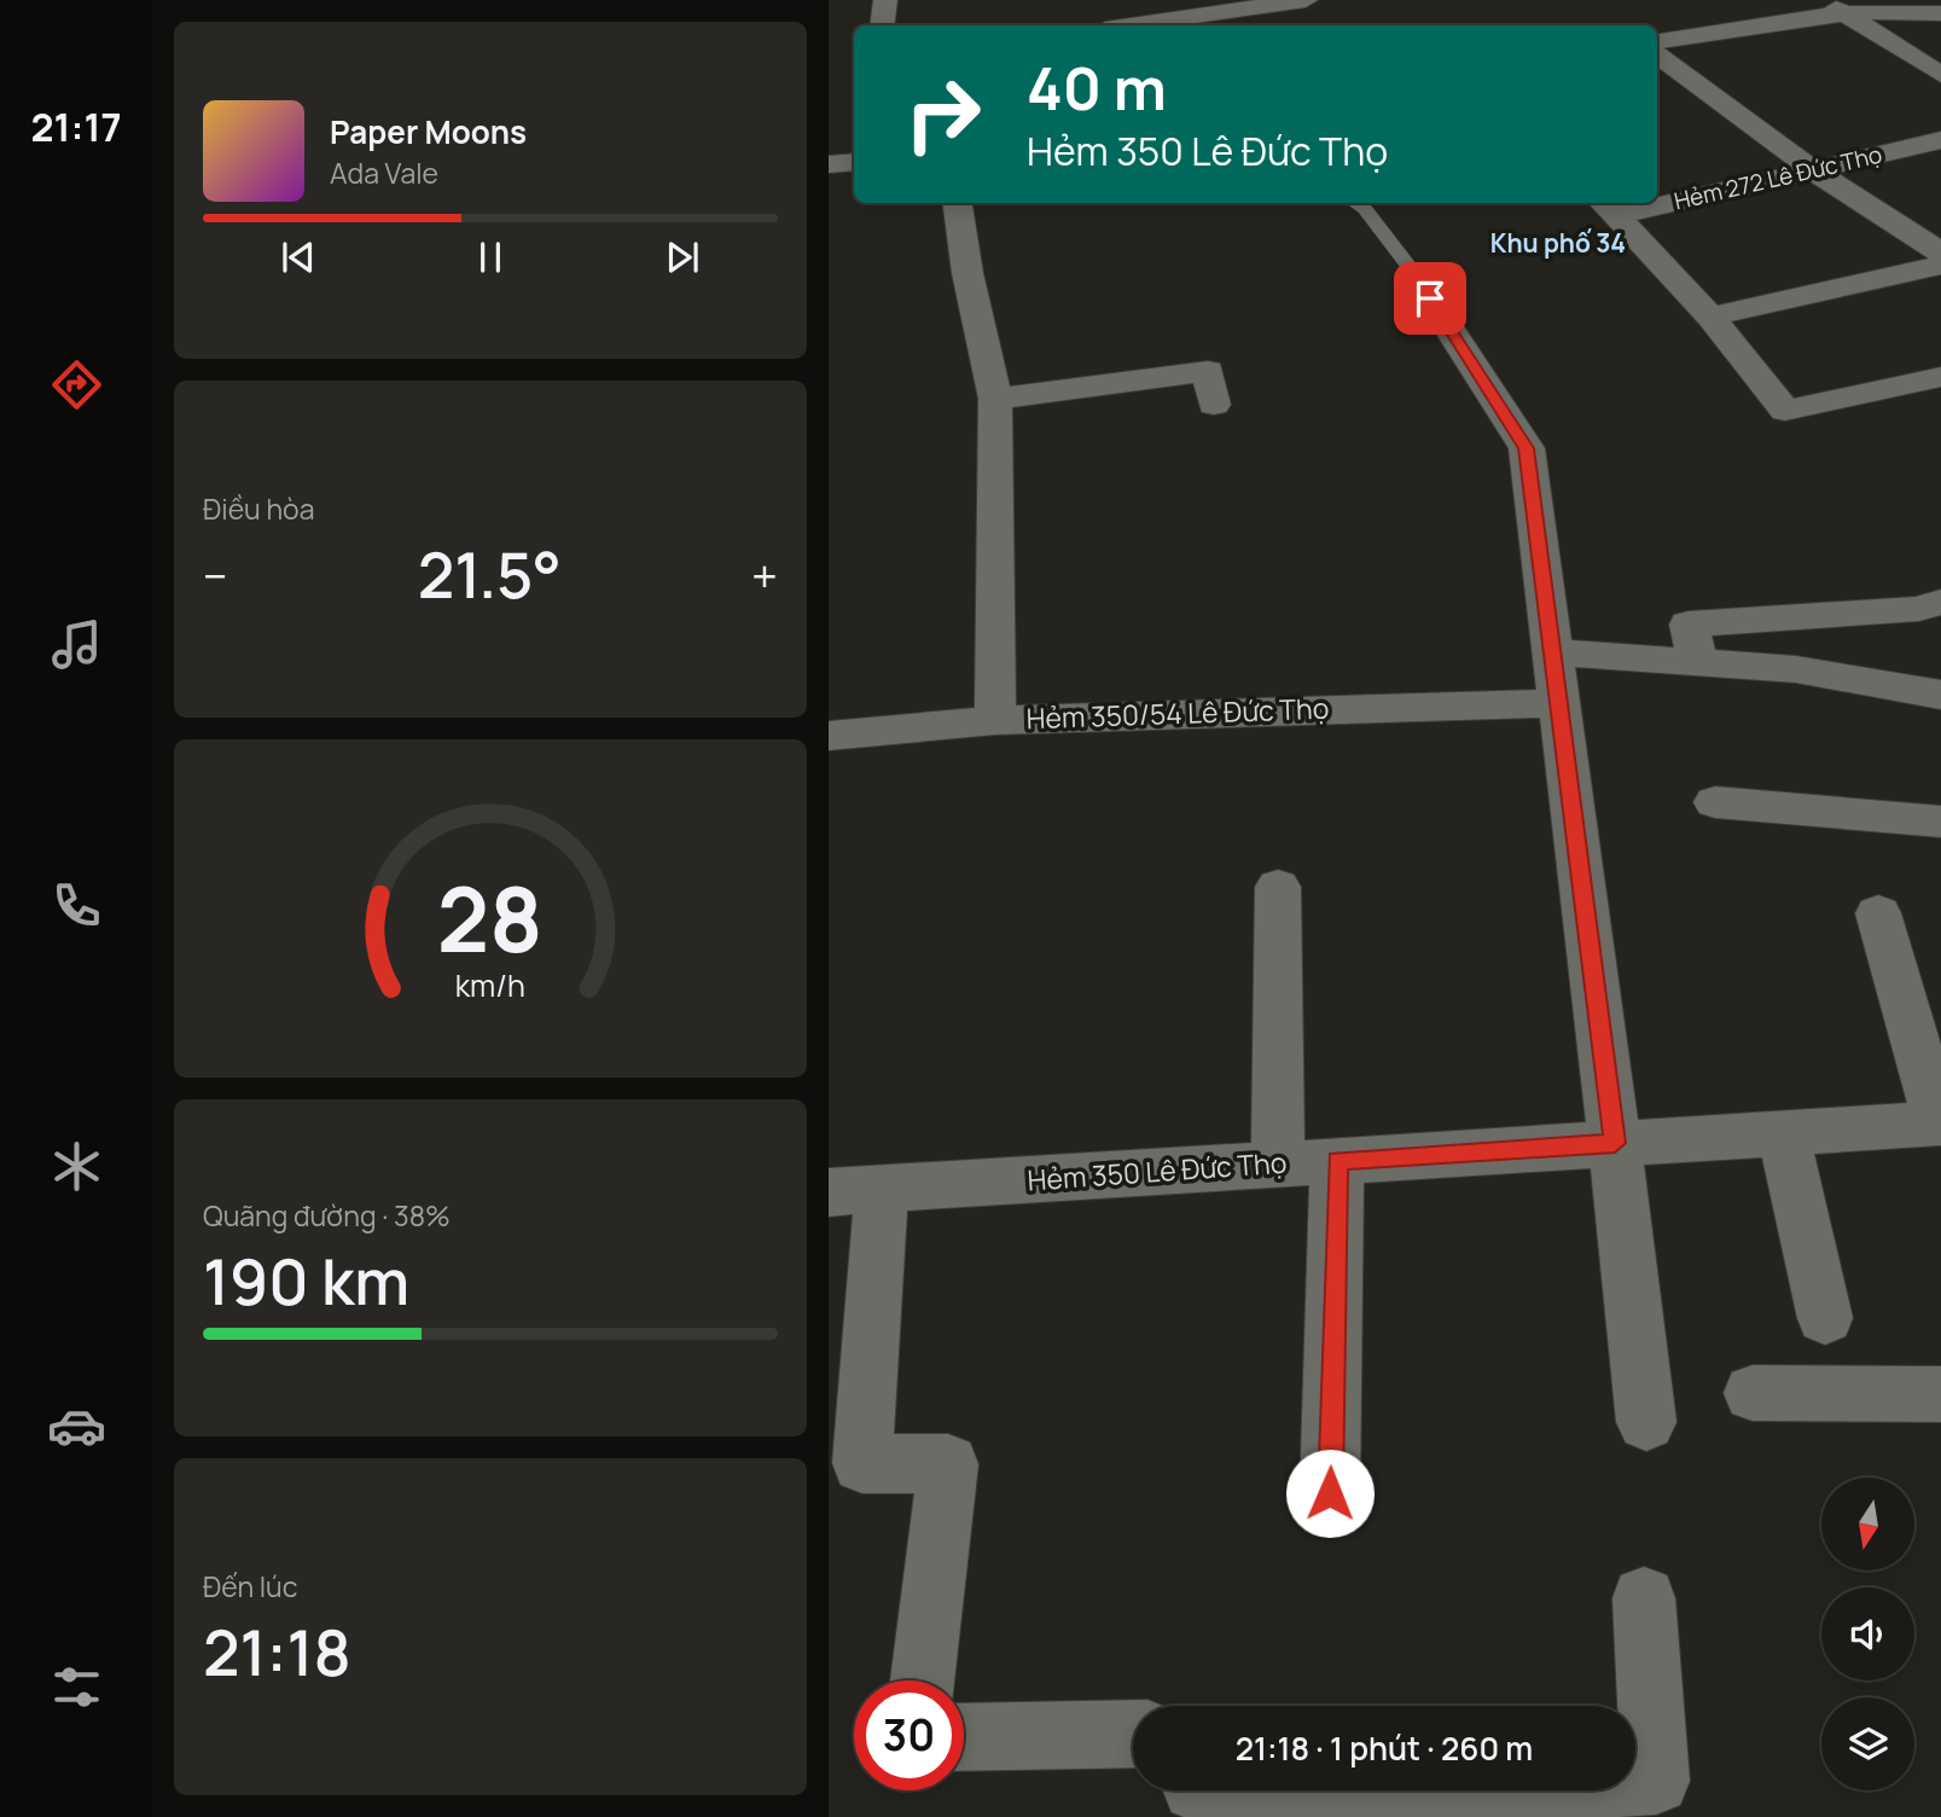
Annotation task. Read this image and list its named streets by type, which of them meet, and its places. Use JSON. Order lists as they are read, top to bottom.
{
  "streets": {
    "street": ["Hẻm 272 Lê Đức Thọ", "Hẻm 350/54 Lê Đức Thọ", "Hẻm 350 Lê Đức Thọ"]
  },
  "districts": ["Khu phố 34"],
  "north": "bottom",
  "page": {
    "tabs": "21:17",
    "turn": ["40 m", "Hẻm 350 Lê Đức Thọ"],
    "song": ["Paper Moons", "Ada Vale"],
    "tile": [
      "Điều hòa",
      ["Quãng đường · 38%", "190 km"],
      ["Đến lúc", "21:18"]
    ],
    "heat": ["−", "21.5°", "+"],
    "limit": "30",
    "trip": "21:18 · 1 phút · 260 m",
    "gauge": ["28", "km/h"]
  }
}
